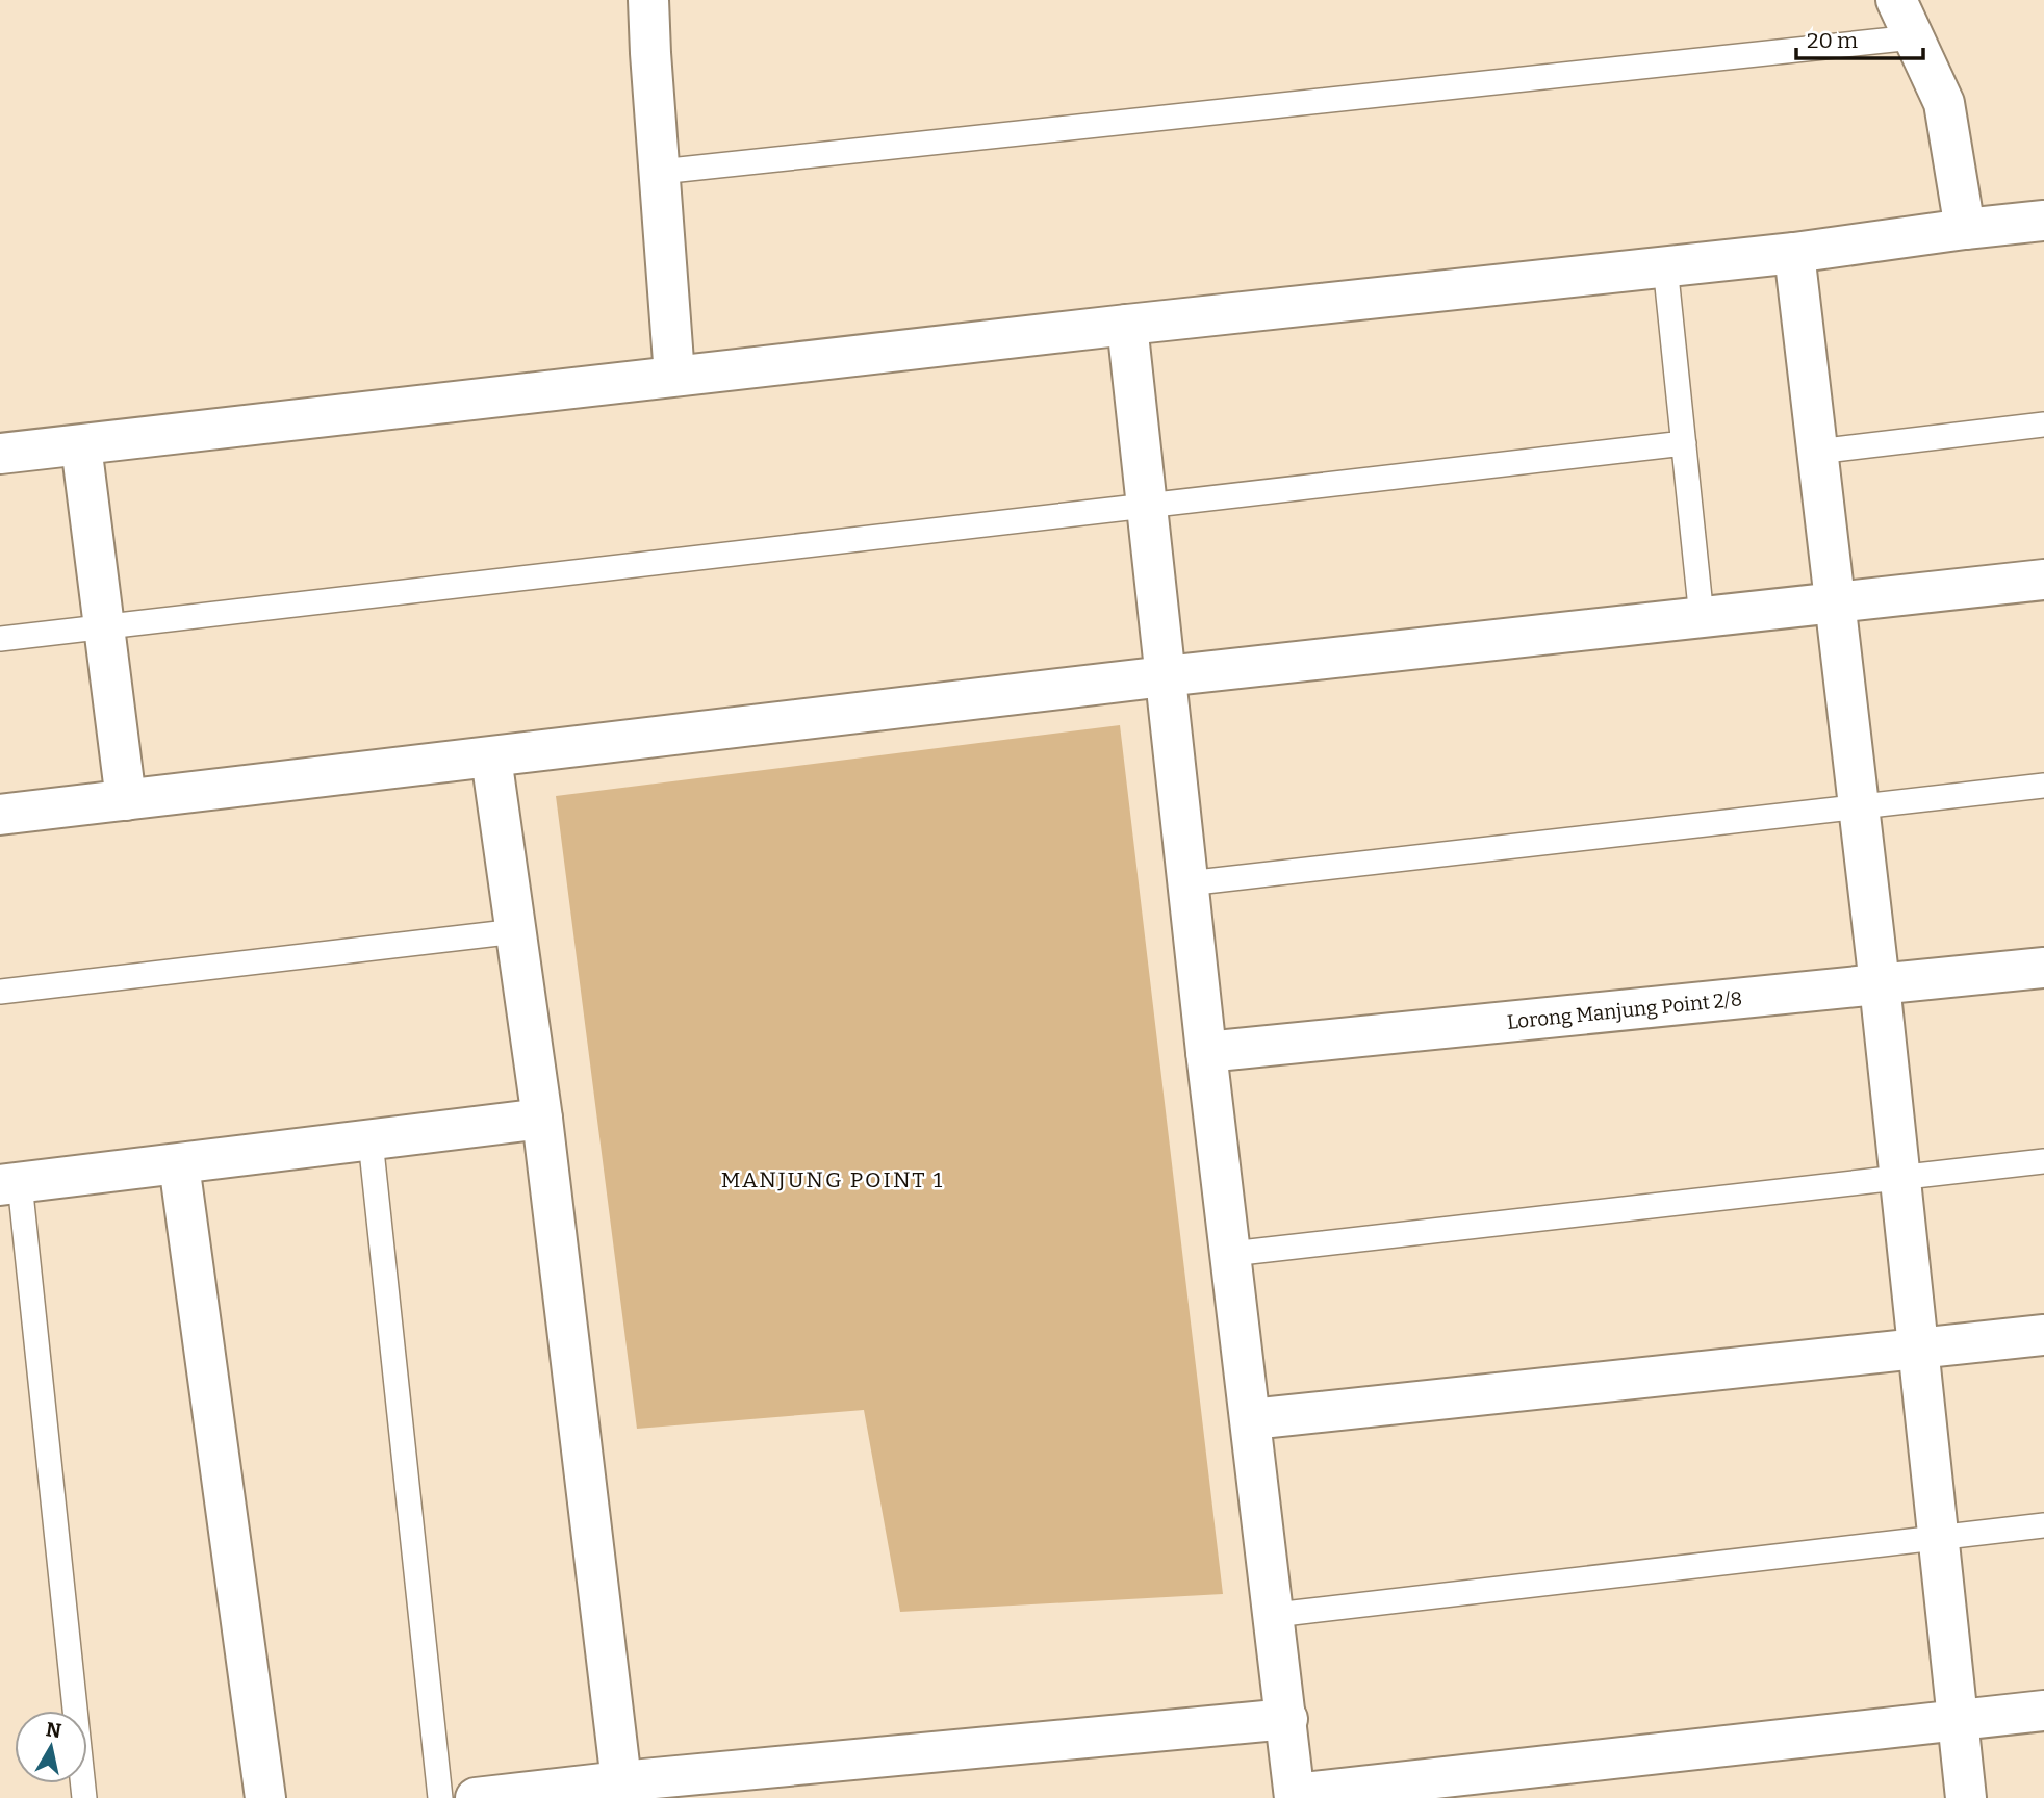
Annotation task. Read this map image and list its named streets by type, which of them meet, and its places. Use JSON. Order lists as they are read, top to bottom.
{
  "streets": {
    "street": ["Lorong Manjung Point 2/8"]
  },
  "districts": ["MANJUNG POINT 1"],
  "scale_bar": "20 m",
  "north": "top"
}
